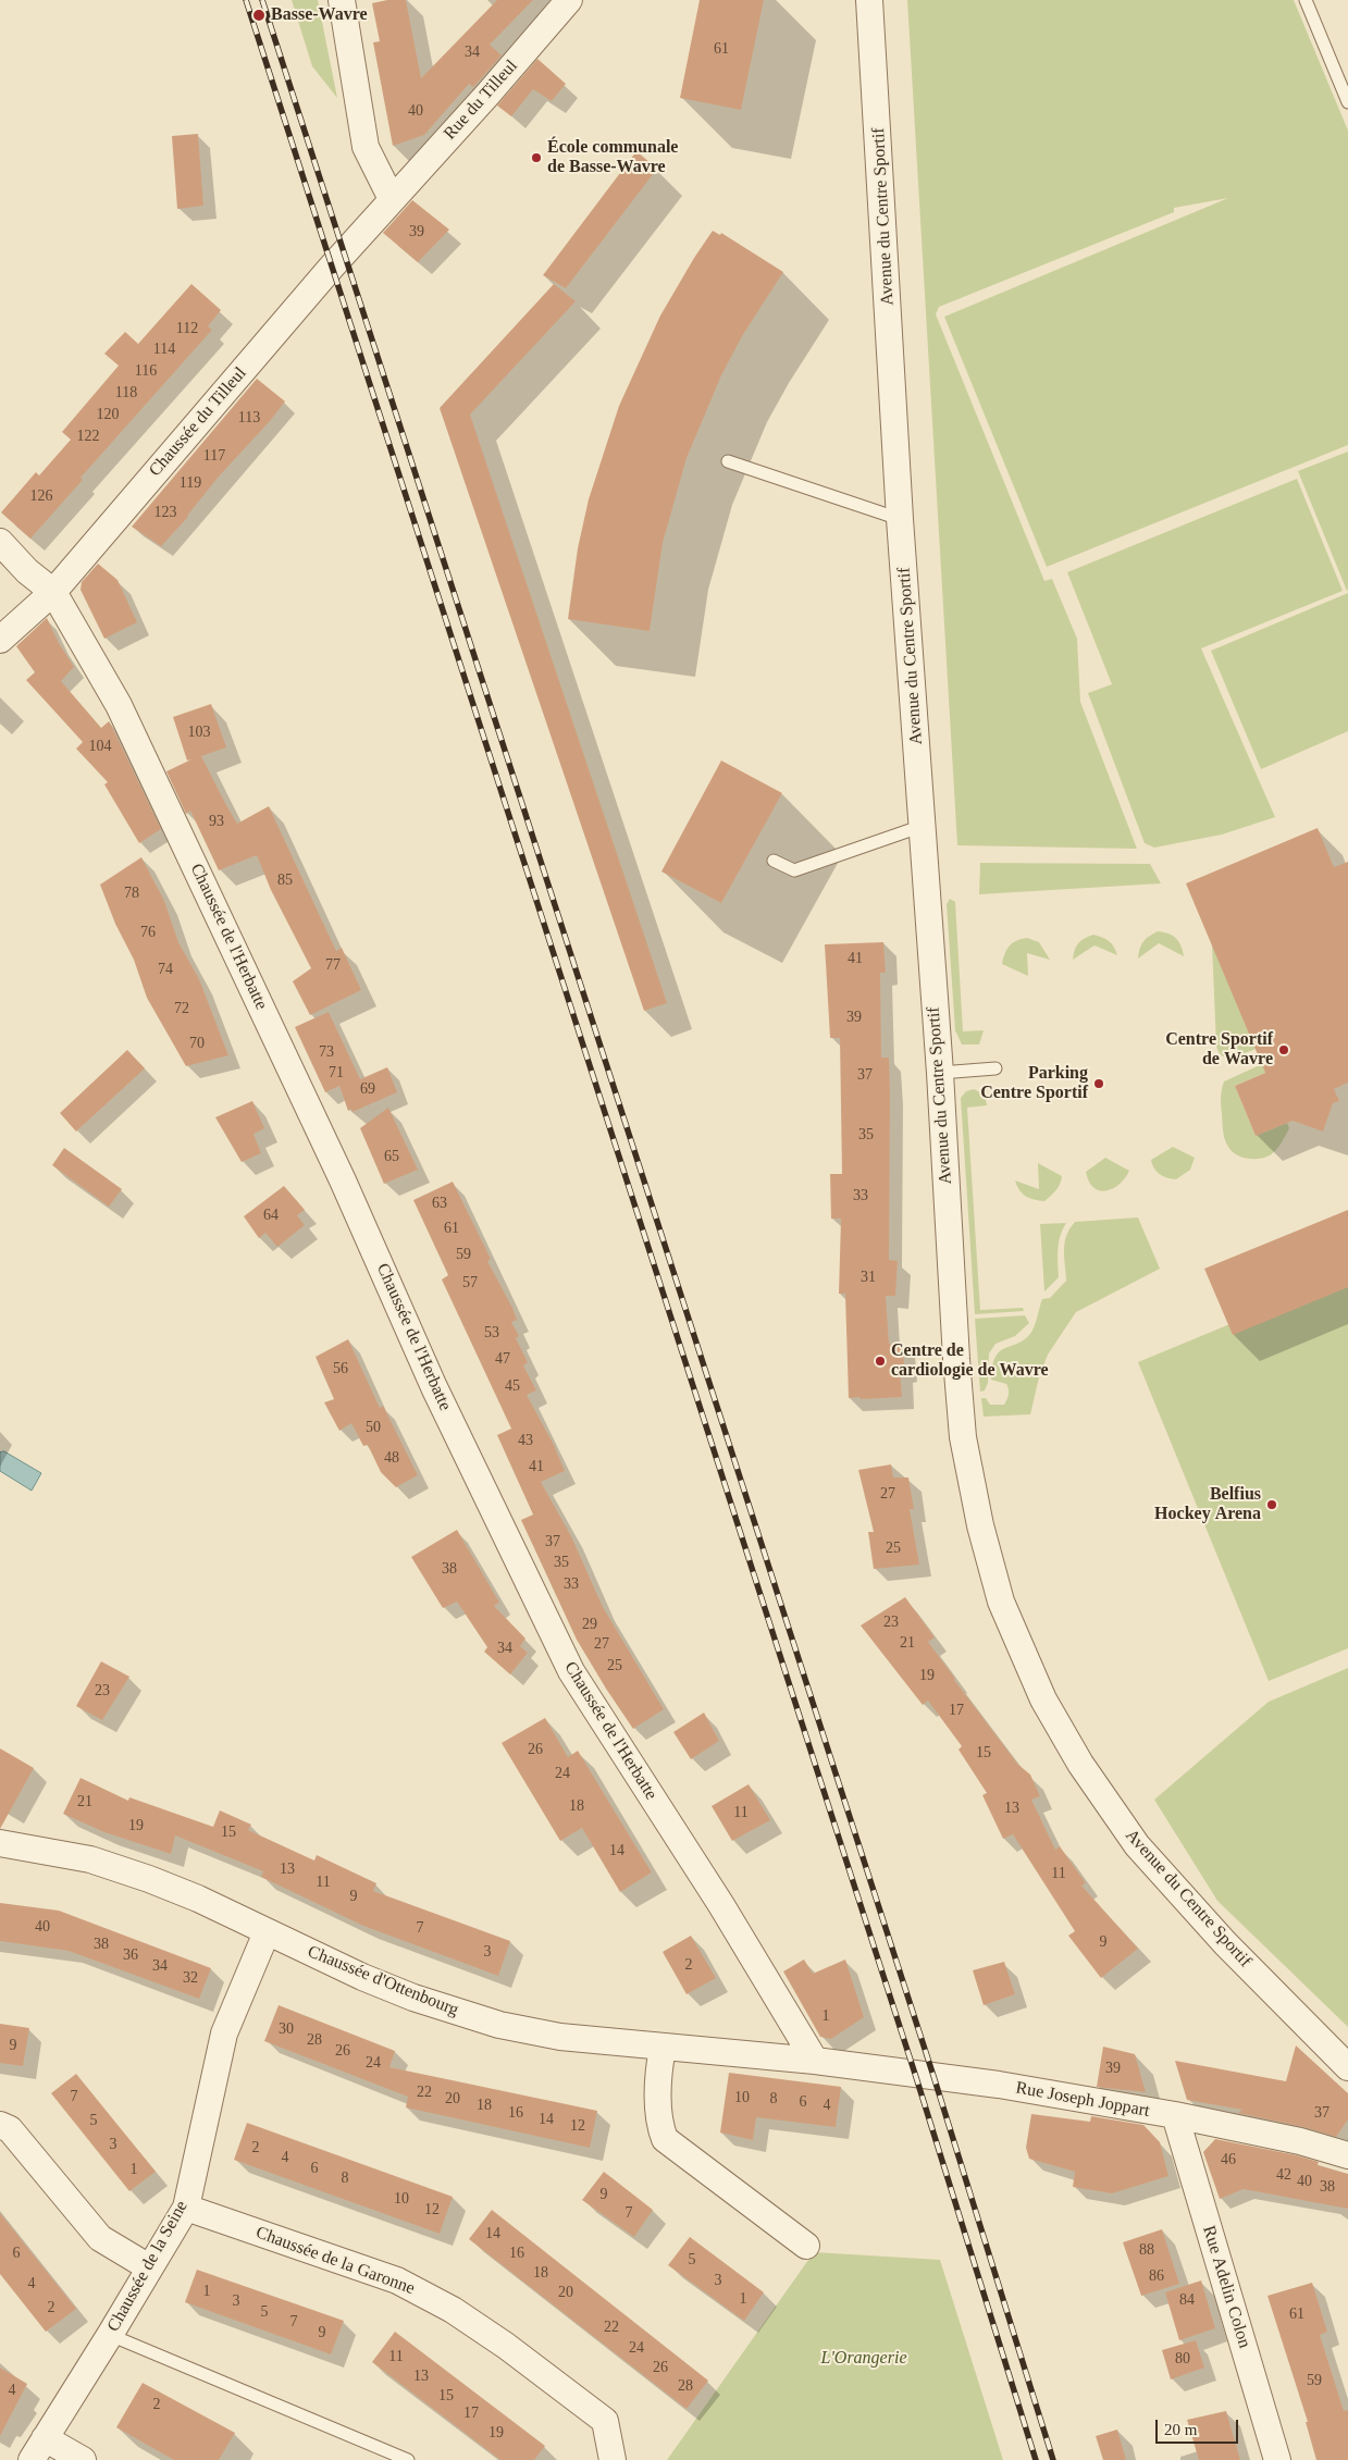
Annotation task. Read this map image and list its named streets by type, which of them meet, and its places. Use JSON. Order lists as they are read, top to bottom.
{
  "streets": {
    "street": [
      "Rue du Tilleul",
      "Avenue du Centre Sportif",
      "Chaussée du Tilleul",
      "Chaussée de l'Herbatte",
      "Chaussée d'Ottenbourg",
      "Rue Joseph Joppart",
      "Chaussée de la Garonne",
      "Chaussée de la Seine",
      "Rue Adelin Colon"
    ]
  },
  "crossings": [
    ["Rue du Tilleul", "Chaussée du Tilleul"],
    ["Chaussée du Tilleul", "Chaussée de l'Herbatte"],
    ["Chaussée de l'Herbatte", "Chaussée d'Ottenbourg"],
    ["Chaussée de l'Herbatte", "Rue Joseph Joppart"],
    ["Chaussée d'Ottenbourg", "Rue Joseph Joppart"],
    ["Chaussée d'Ottenbourg", "Chaussée de la Seine"],
    ["Rue Joseph Joppart", "Rue Adelin Colon"],
    ["Chaussée de la Garonne", "Chaussée de la Seine"]
  ],
  "parks": ["L'Orangerie"],
  "places": [
    "Basse-Wavre",
    "École communale de Basse-Wavre",
    "Centre Sportif de Wavre",
    "Parking Centre Sportif",
    "Centre de cardiologie de Wavre",
    "Belfius Hockey Arena"
  ],
  "house_numbers": [
    "61",
    "34",
    "40",
    "39",
    "112",
    "114",
    "116",
    "118",
    "120",
    "113",
    "122",
    "117",
    "119",
    "126",
    "123",
    "103",
    "104",
    "93",
    "85",
    "78",
    "76",
    "41",
    "77",
    "74",
    "72",
    "39",
    "70",
    "73",
    "71",
    "37",
    "69",
    "35",
    "65",
    "33",
    "63",
    "64",
    "61",
    "59",
    "31",
    "57",
    "53",
    "47",
    "56",
    "45",
    "50",
    "43",
    "48",
    "41",
    "27",
    "37",
    "25",
    "35",
    "38",
    "33",
    "23",
    "29",
    "21",
    "27",
    "34",
    "25",
    "19",
    "23",
    "17",
    "26",
    "15",
    "24",
    "21",
    "18",
    "13",
    "11",
    "19",
    "15",
    "14",
    "13",
    "11",
    "11",
    "9",
    "40",
    "7",
    "9",
    "38",
    "3",
    "36",
    "2",
    "34",
    "32",
    "1",
    "30",
    "28",
    "9",
    "26",
    "24",
    "39",
    "22",
    "7",
    "10",
    "20",
    "8",
    "6",
    "18",
    "4",
    "16",
    "37",
    "14",
    "5",
    "12",
    "3",
    "2",
    "4",
    "46",
    "6",
    "1",
    "42",
    "8",
    "40",
    "38",
    "9",
    "10",
    "12",
    "7",
    "14",
    "88",
    "6",
    "16",
    "5",
    "18",
    "86",
    "3",
    "4",
    "1",
    "20",
    "1",
    "84",
    "3",
    "2",
    "5",
    "61",
    "7",
    "22",
    "9",
    "24",
    "11",
    "80",
    "26",
    "13",
    "59",
    "28",
    "4",
    "15",
    "2",
    "17",
    "19"
  ],
  "scale_bar": "20 m"
}
